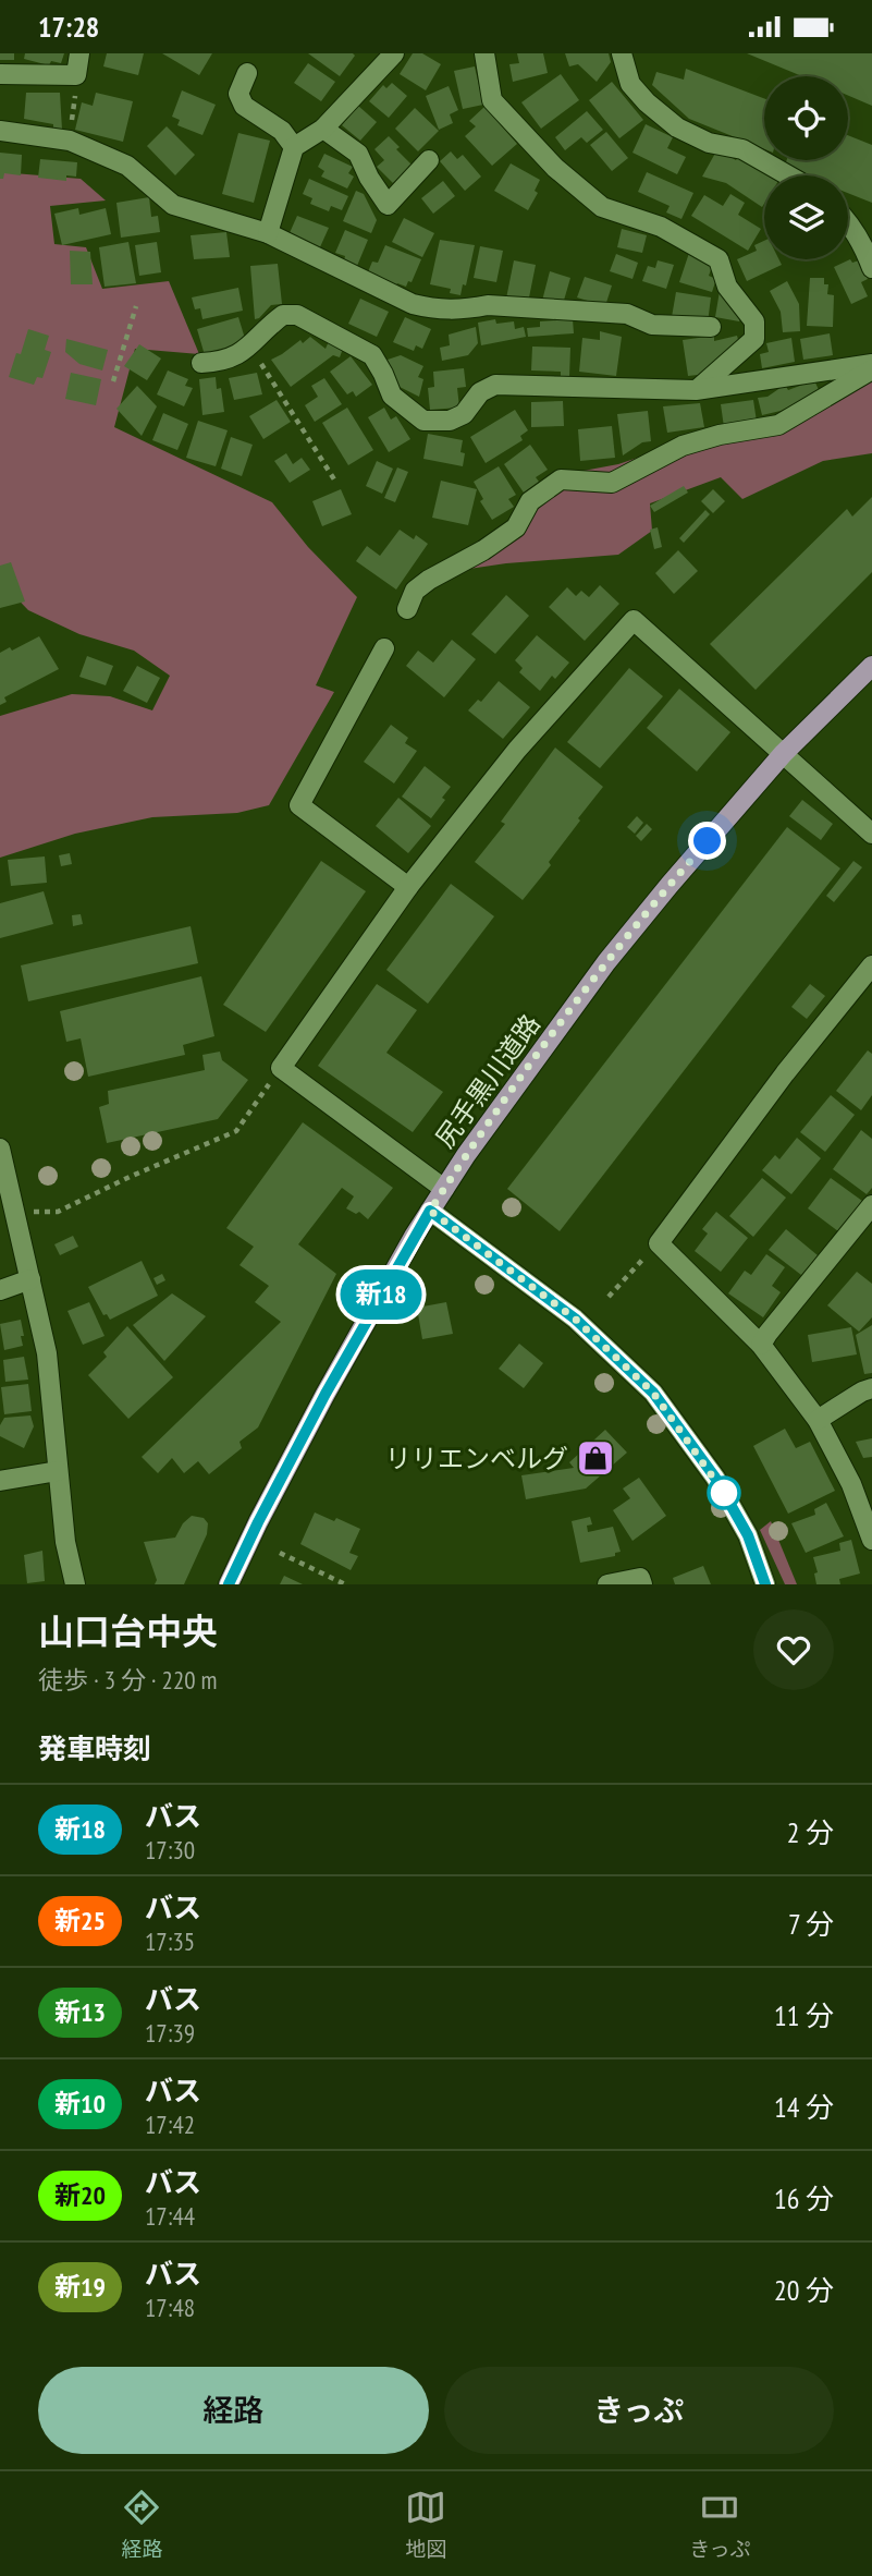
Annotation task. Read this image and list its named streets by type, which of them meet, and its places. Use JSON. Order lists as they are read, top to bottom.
{
  "streets": {
    "main road": ["尻手黒川道路"]
  },
  "places": {
    "shop": ["リリエンベルグ"]
  },
  "lines": ["bus line 新18"],
  "page": {
    "status": "17:28",
    "on_map": "新18",
    "heading": [
      ["山口台中央", "徒歩 · 3 分 · 220 m"],
      "発車時刻"
    ],
    "list": [
      {
        "mark": "新18",
        "name": "バス",
        "note": "17:30",
        "value": "2 分"
      },
      {
        "mark": "新25",
        "name": "バス",
        "note": "17:35",
        "value": "7 分"
      },
      {
        "mark": "新13",
        "name": "バス",
        "note": "17:39",
        "value": "11 分"
      },
      {
        "mark": "新10",
        "name": "バス",
        "note": "17:42",
        "value": "14 分"
      },
      {
        "mark": "新20",
        "name": "バス",
        "note": "17:44",
        "value": "16 分"
      },
      {
        "mark": "新19",
        "name": "バス",
        "note": "17:48",
        "value": "20 分"
      }
    ],
    "buttons": ["経路", "きっぷ"],
    "tabs": ["経路", "地図", "きっぷ"]
  }
}
